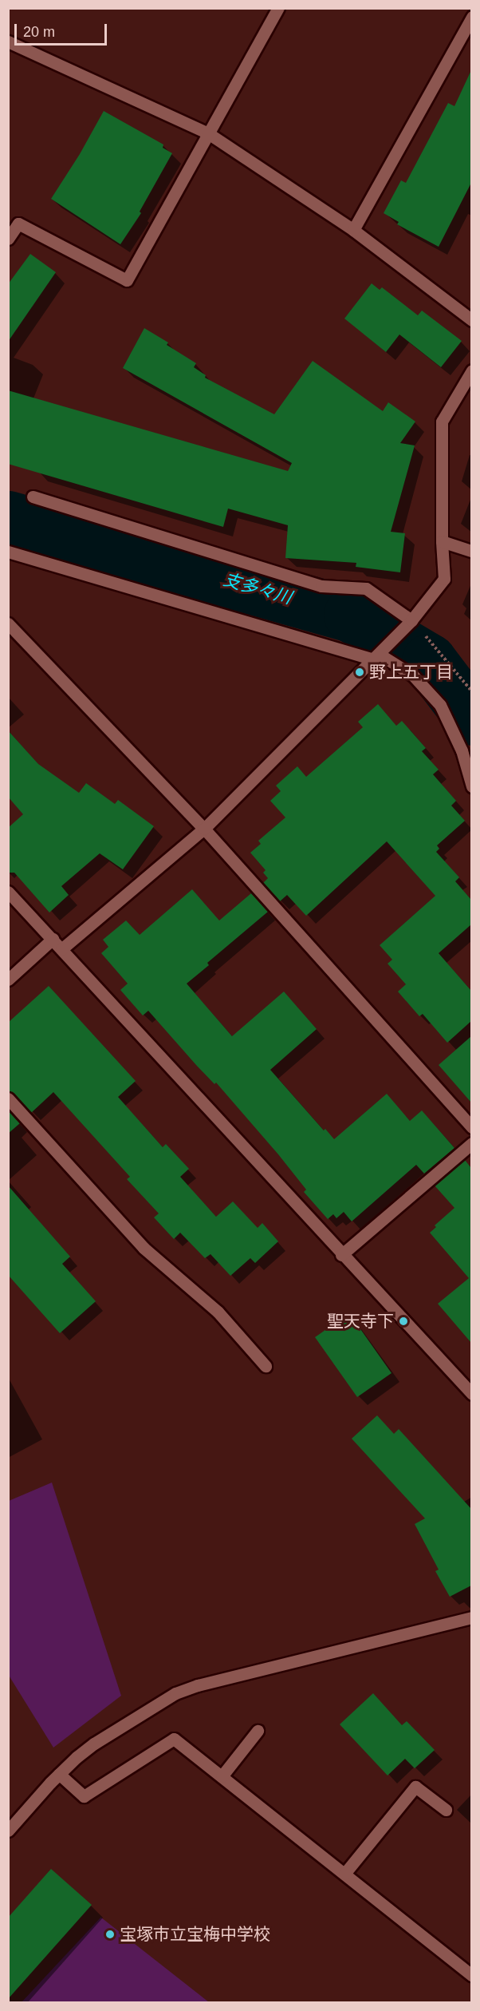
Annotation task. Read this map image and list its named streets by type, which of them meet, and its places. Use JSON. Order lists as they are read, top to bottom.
{
  "water": ["支多々川"],
  "places": ["野上五丁目", "聖天寺下", "宝塚市立宝梅中学校"],
  "scale_bar": "20 m"
}
